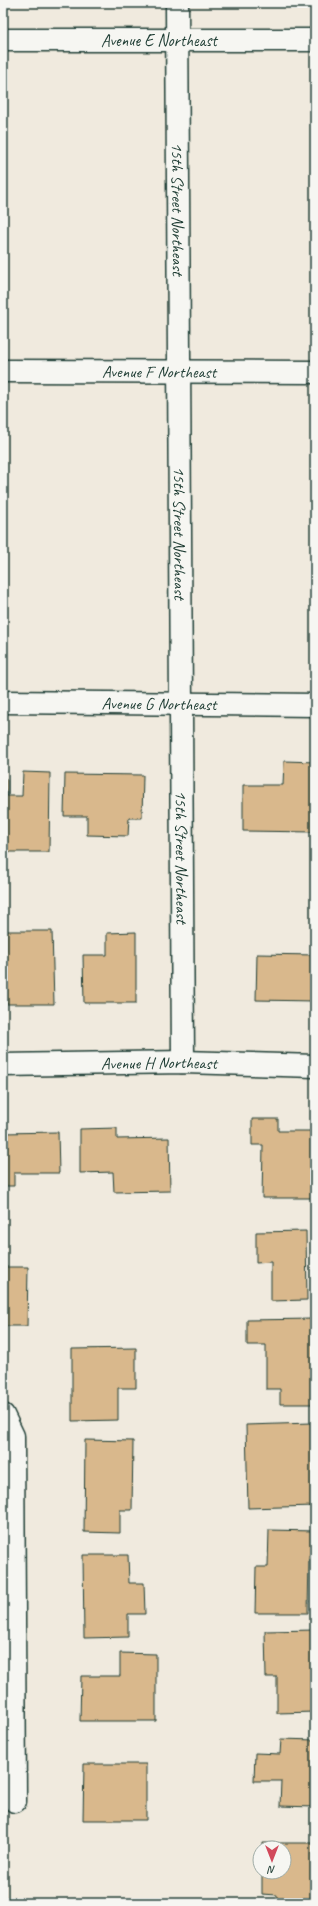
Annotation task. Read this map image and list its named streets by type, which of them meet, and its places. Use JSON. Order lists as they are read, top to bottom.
{
  "streets": {
    "street": [
      "Avenue E Northeast",
      "15th Street Northeast",
      "Avenue F Northeast",
      "Avenue G Northeast",
      "Avenue H Northeast"
    ]
  },
  "crossings": [
    ["Avenue E Northeast", "15th Street Northeast"],
    ["15th Street Northeast", "Avenue F Northeast"],
    ["15th Street Northeast", "Avenue G Northeast"],
    ["15th Street Northeast", "Avenue H Northeast"]
  ],
  "north": "bottom"
}
